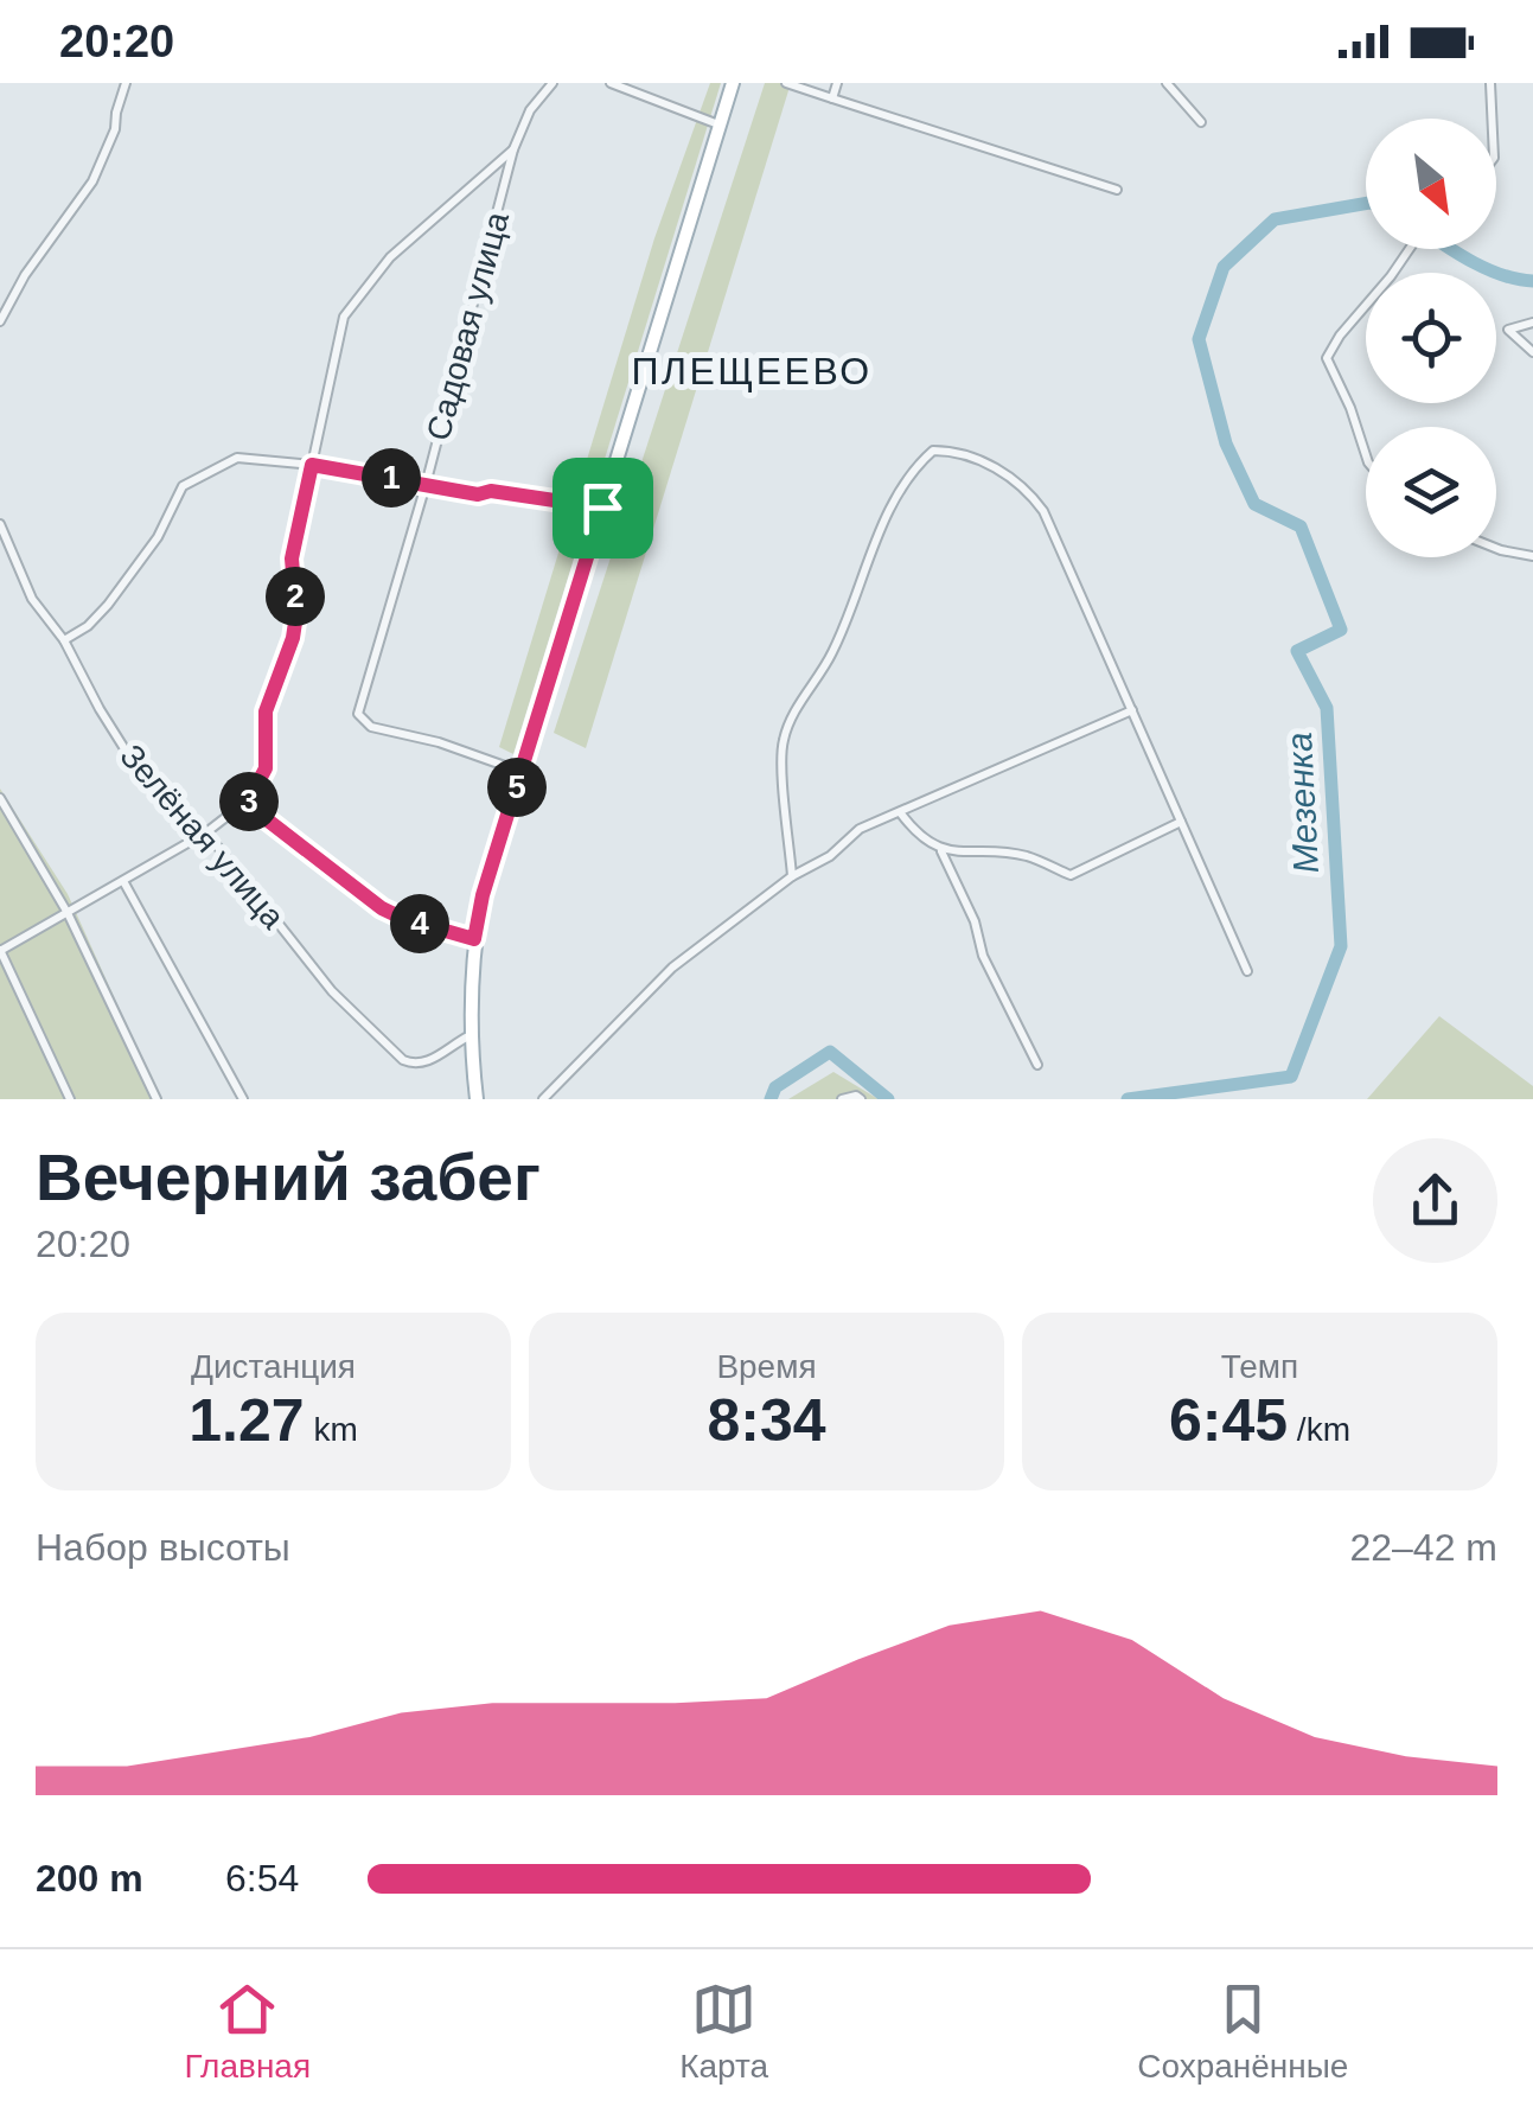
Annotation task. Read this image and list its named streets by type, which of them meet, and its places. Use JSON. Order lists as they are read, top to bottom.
{
  "streets": {
    "street": ["Садовая улица", "Зелёная улица"]
  },
  "districts": ["ПЛЕЩЕЕВО"],
  "water": ["Мезенка"],
  "north": "bottom right",
  "page": {
    "status": "20:20",
    "pins": [
      "1",
      "2",
      "5",
      "3",
      "4"
    ],
    "heading": ["Вечерний забег", "20:20"],
    "stats": [
      ["Дистанция", "1.27 km"],
      ["Время", "8:34"],
      ["Темп", "6:45 /km"]
    ],
    "chart": ["Набор высоты", "22–42 m"],
    "list": [
      {
        "name": "200 m",
        "note": "6:54"
      }
    ],
    "tabs": ["Главная", "Карта", "Сохранённые"]
  }
}
